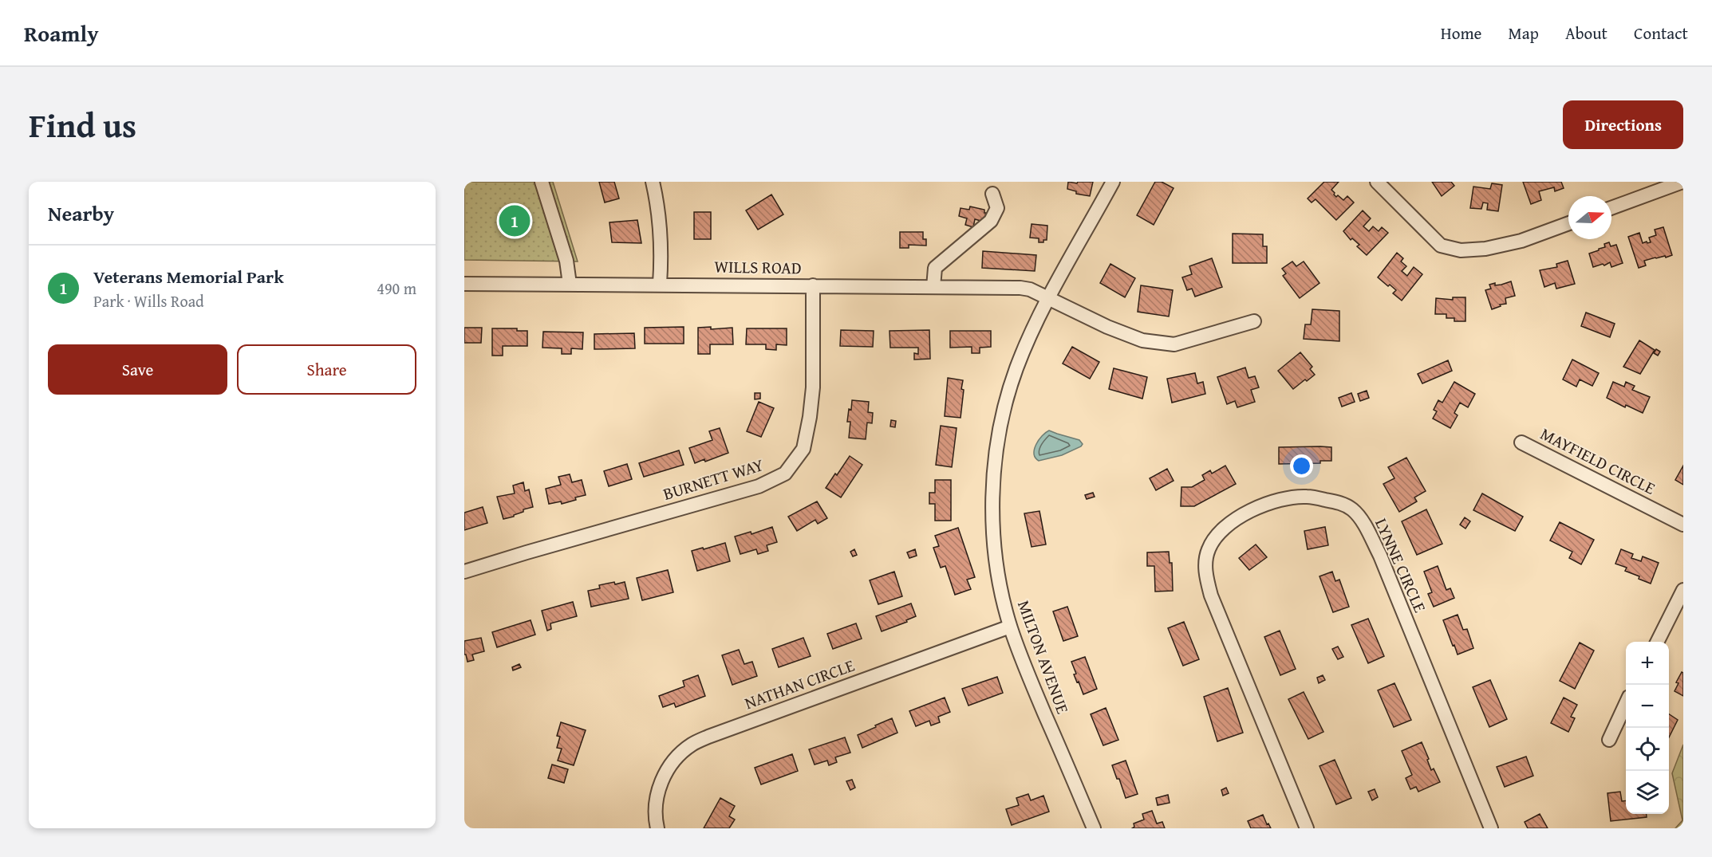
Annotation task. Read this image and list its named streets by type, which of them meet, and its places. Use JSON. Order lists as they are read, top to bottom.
{
  "streets": {
    "street": [
      "WILLS ROAD",
      "MAYFIELD CIRCLE",
      "BURNETT WAY",
      "LYNNE CIRCLE",
      "MILTON AVENUE",
      "NATHAN CIRCLE"
    ]
  },
  "crossings": [
    ["WILLS ROAD", "BURNETT WAY"],
    ["WILLS ROAD", "MILTON AVENUE"],
    ["MILTON AVENUE", "NATHAN CIRCLE"]
  ],
  "north": "right",
  "page": {
    "header": "Roamly",
    "nav": [
      "Home",
      "Map",
      "About",
      "Contact"
    ],
    "title": "Find us",
    "buttons": [
      "Directions",
      ["Save", "Share"]
    ],
    "heading": "Nearby",
    "pins": "1",
    "list": [
      {
        "mark": "1",
        "name": "Veterans Memorial Park",
        "note": "Park · Wills Road",
        "value": "490 m"
      }
    ],
    "map_buttons": ["+", "−"]
  }
}
